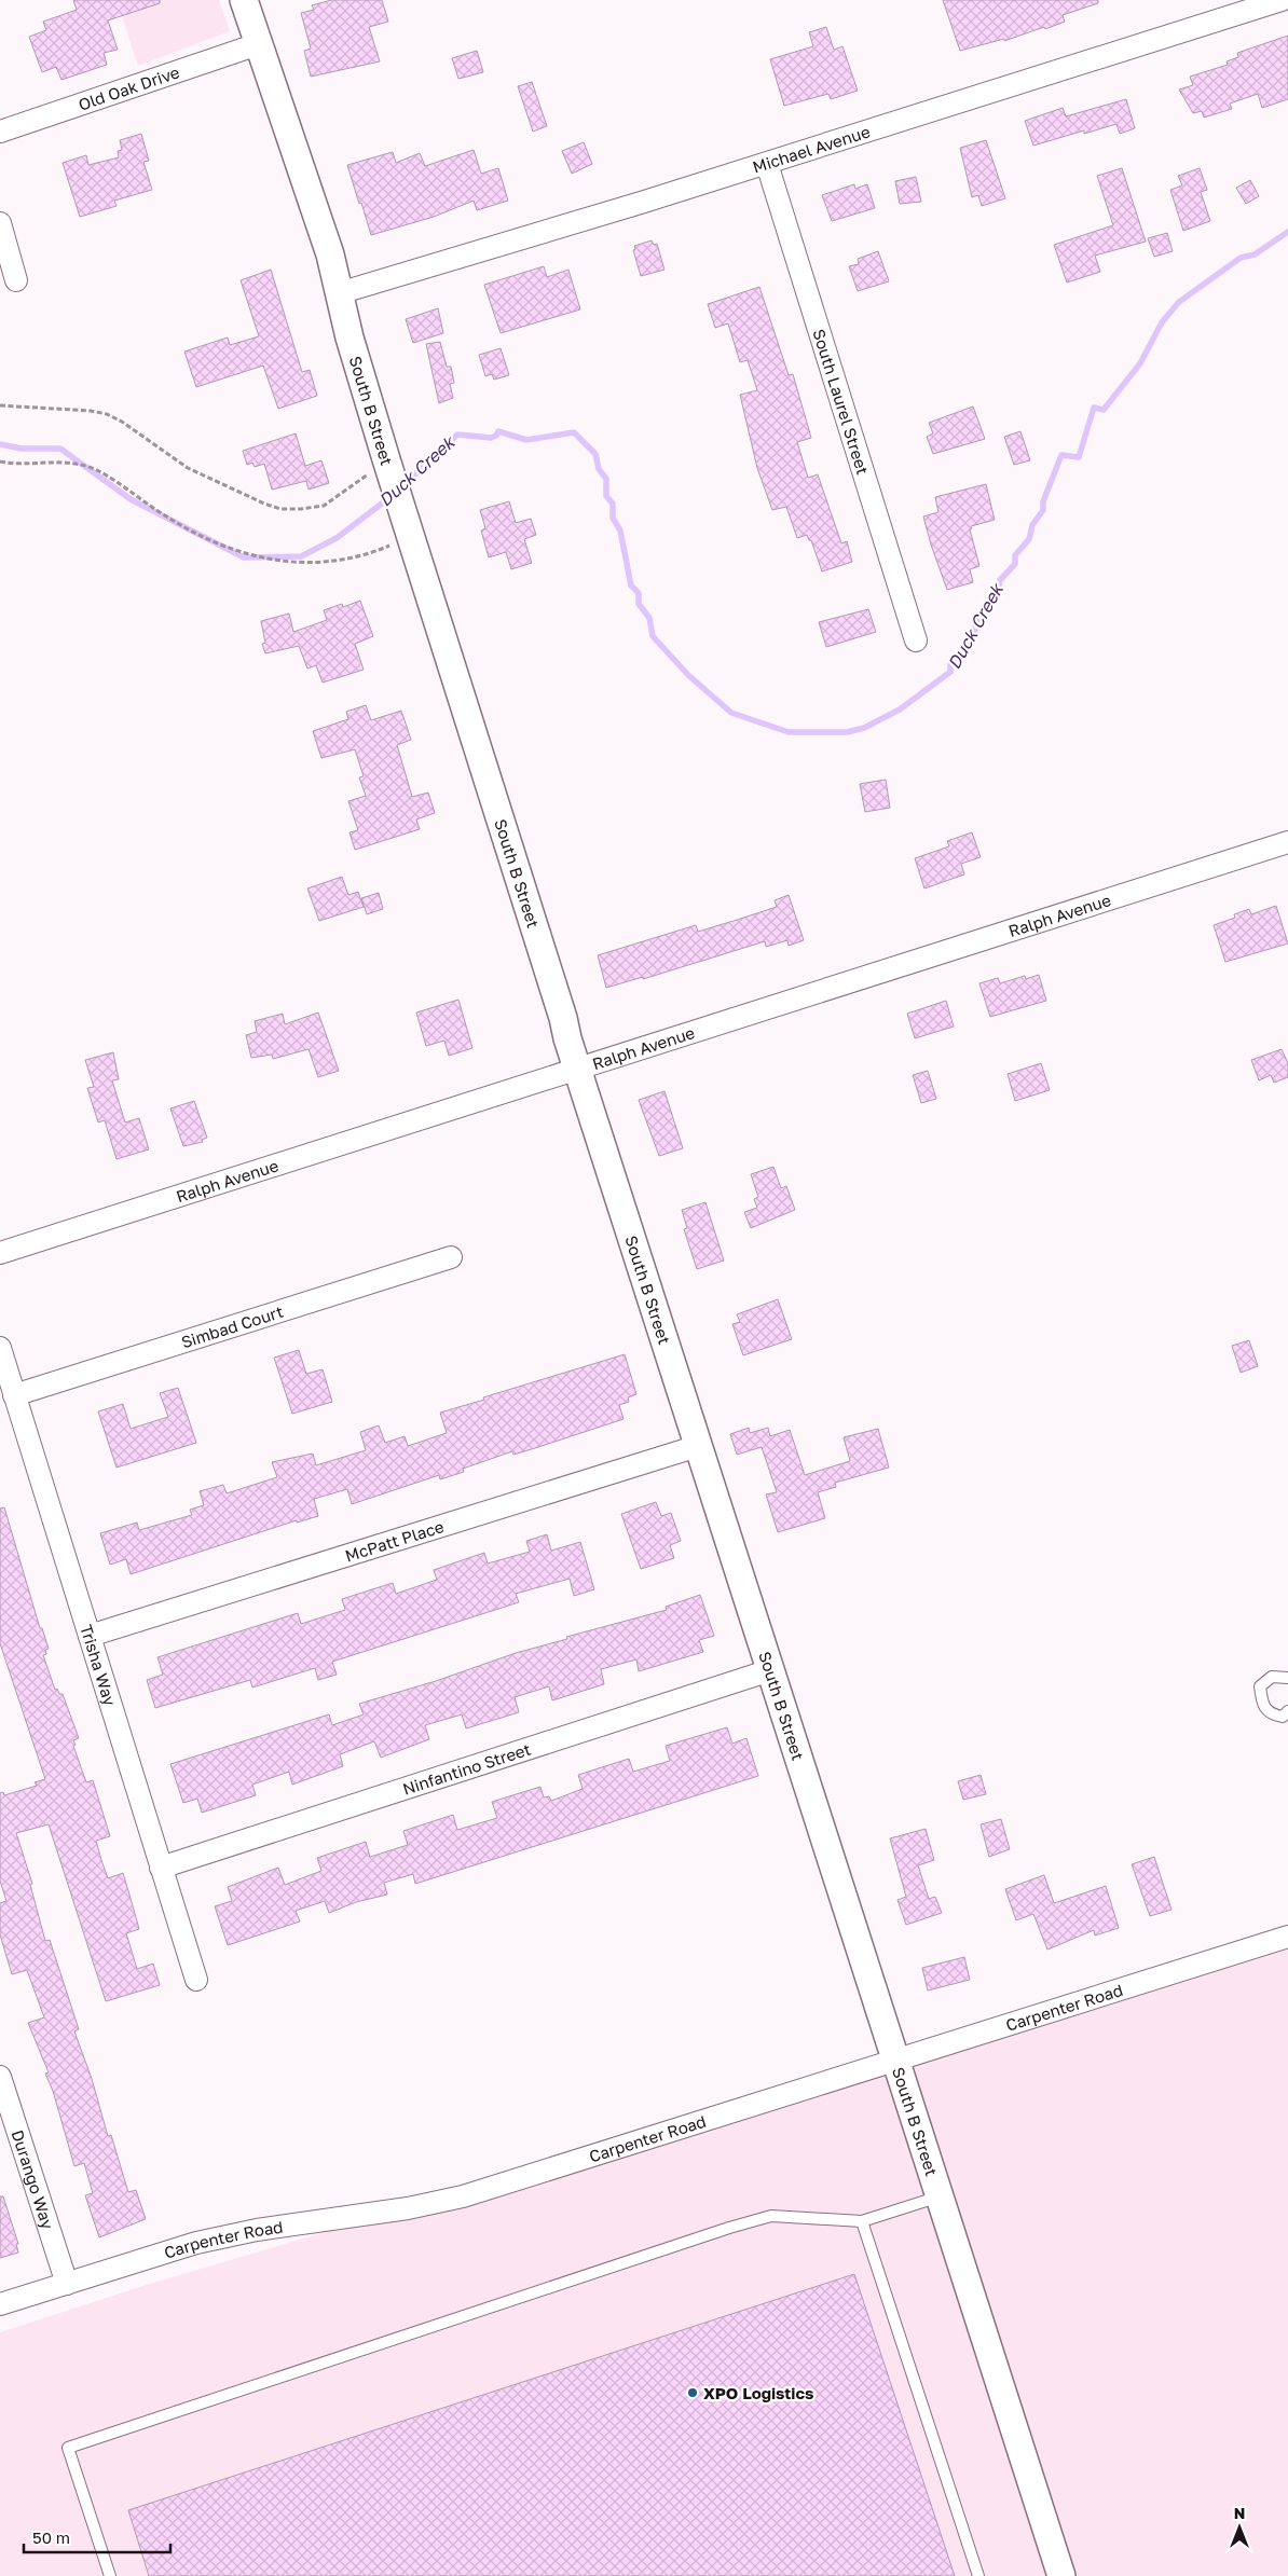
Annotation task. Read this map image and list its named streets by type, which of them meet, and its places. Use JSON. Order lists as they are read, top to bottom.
{
  "streets": {
    "street": [
      "Old Oak Drive",
      "Michael Avenue",
      "South Laurel Street",
      "South B Street",
      "Ralph Avenue",
      "Simbad Court",
      "McPatt Place",
      "Trisha Way",
      "Ninfantino Street",
      "Carpenter Road",
      "Durango Way"
    ]
  },
  "crossings": [
    ["Old Oak Drive", "South B Street"],
    ["Michael Avenue", "South Laurel Street"],
    ["Michael Avenue", "South B Street"],
    ["South B Street", "Ralph Avenue"],
    ["South B Street", "McPatt Place"],
    ["South B Street", "Ninfantino Street"],
    ["South B Street", "Carpenter Road"],
    ["Simbad Court", "Trisha Way"],
    ["McPatt Place", "Trisha Way"],
    ["Trisha Way", "Ninfantino Street"],
    ["Carpenter Road", "Durango Way"]
  ],
  "water": ["Duck Creek"],
  "places": ["XPO Logistics"],
  "scale_bar": "50 m",
  "north": "top"
}
